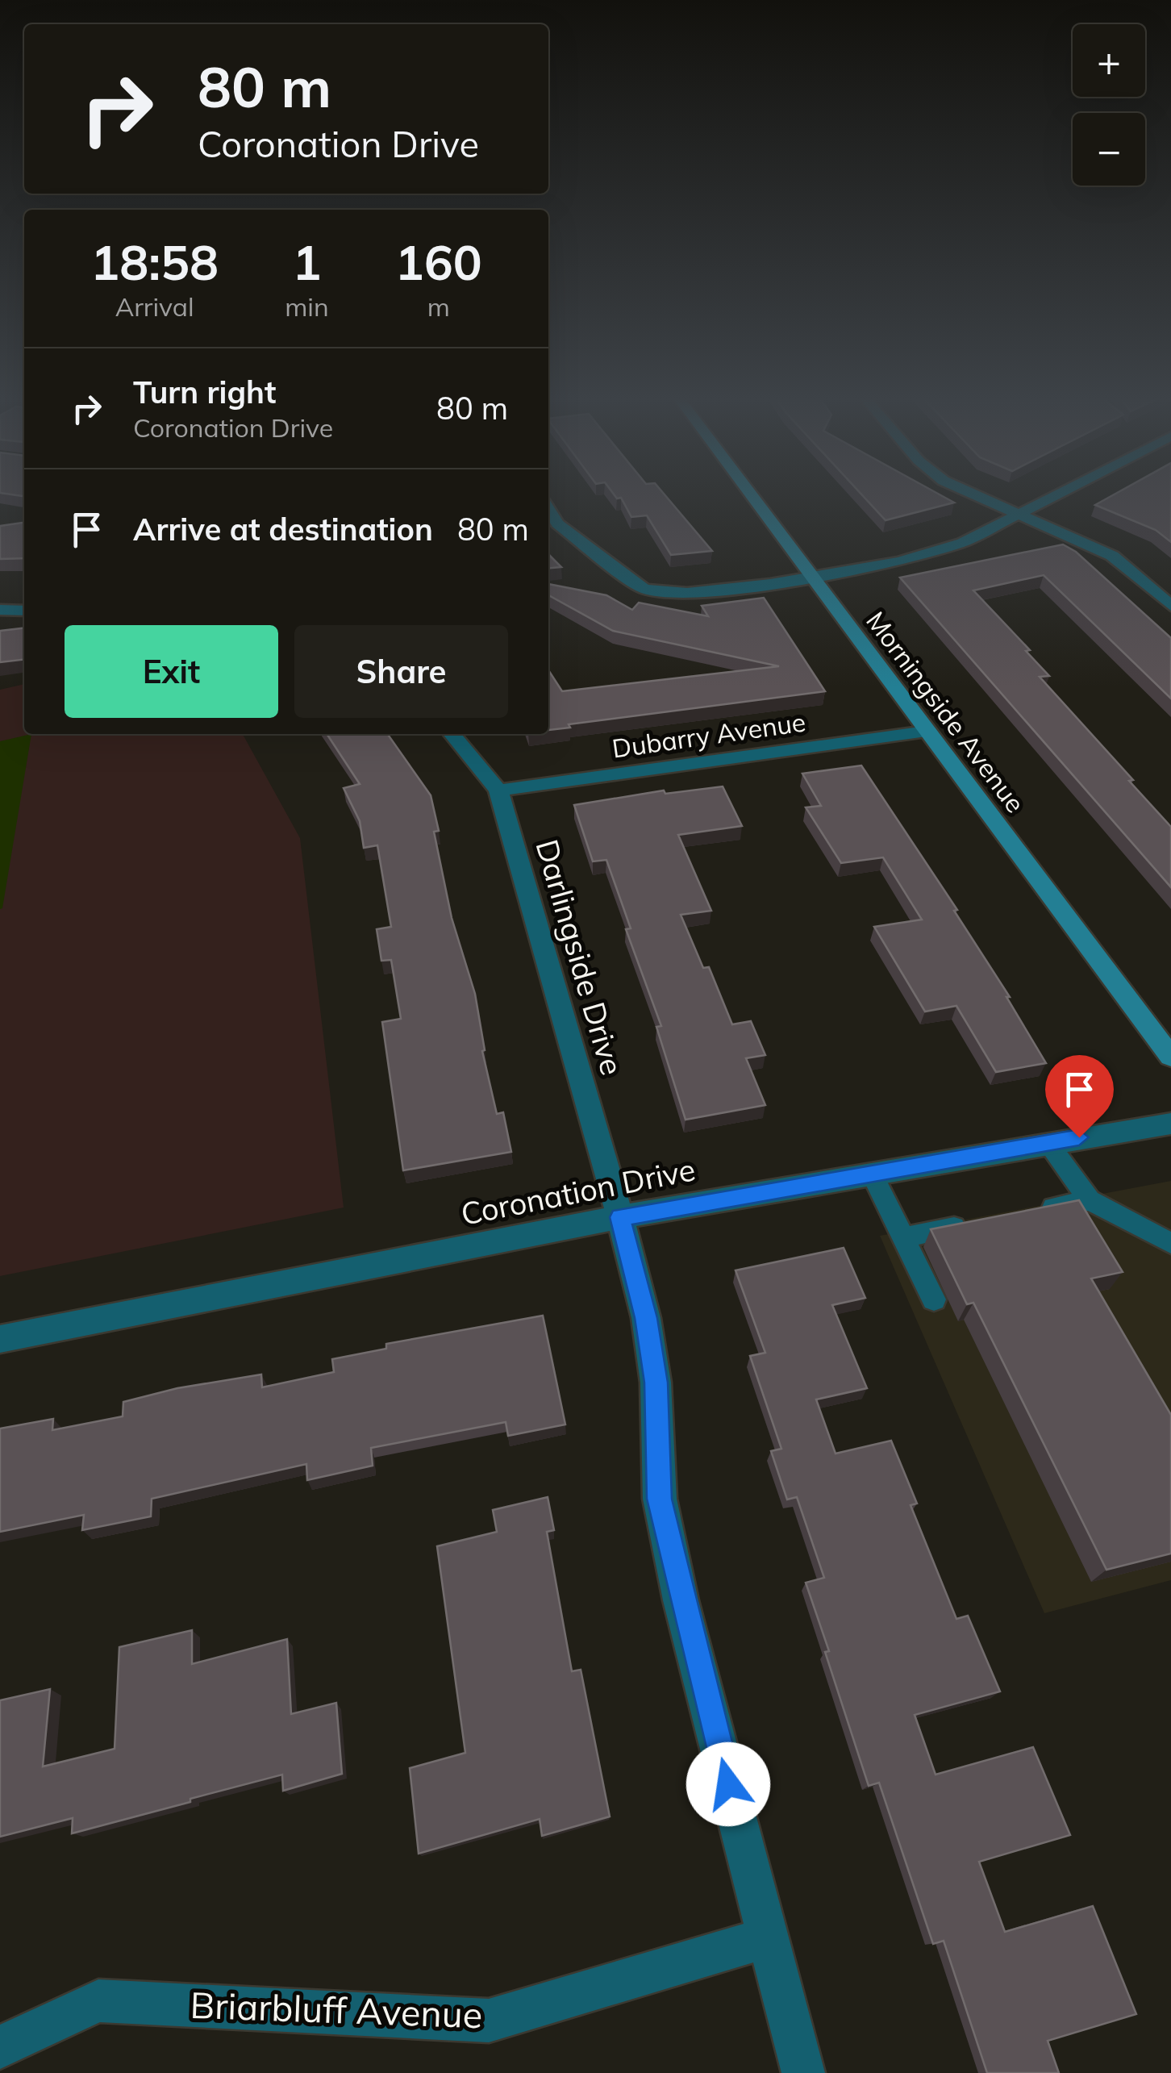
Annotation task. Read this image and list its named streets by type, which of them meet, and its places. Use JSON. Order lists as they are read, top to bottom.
{
  "streets": {
    "main road": ["Morningside Avenue"],
    "street": [
      "Dubarry Avenue",
      "Darlingside Drive",
      "Coronation Drive",
      "Briarbluff Avenue"
    ]
  },
  "crossings": [
    ["Morningside Avenue", "Dubarry Avenue"],
    ["Dubarry Avenue", "Darlingside Drive"],
    ["Darlingside Drive", "Coronation Drive"],
    ["Darlingside Drive", "Briarbluff Avenue"]
  ],
  "page": {
    "map_buttons": ["+", "−"],
    "turn": ["80 m", "Coronation Drive"],
    "eta": [
      "18:58",
      "Arrival",
      "1",
      "min",
      "160",
      "m"
    ],
    "list": [
      {
        "name": "Turn right",
        "note": "Coronation Drive",
        "value": "80 m"
      },
      {
        "name": "Arrive at destination",
        "value": "80 m"
      }
    ],
    "buttons": ["Exit", "Share"]
  }
}
